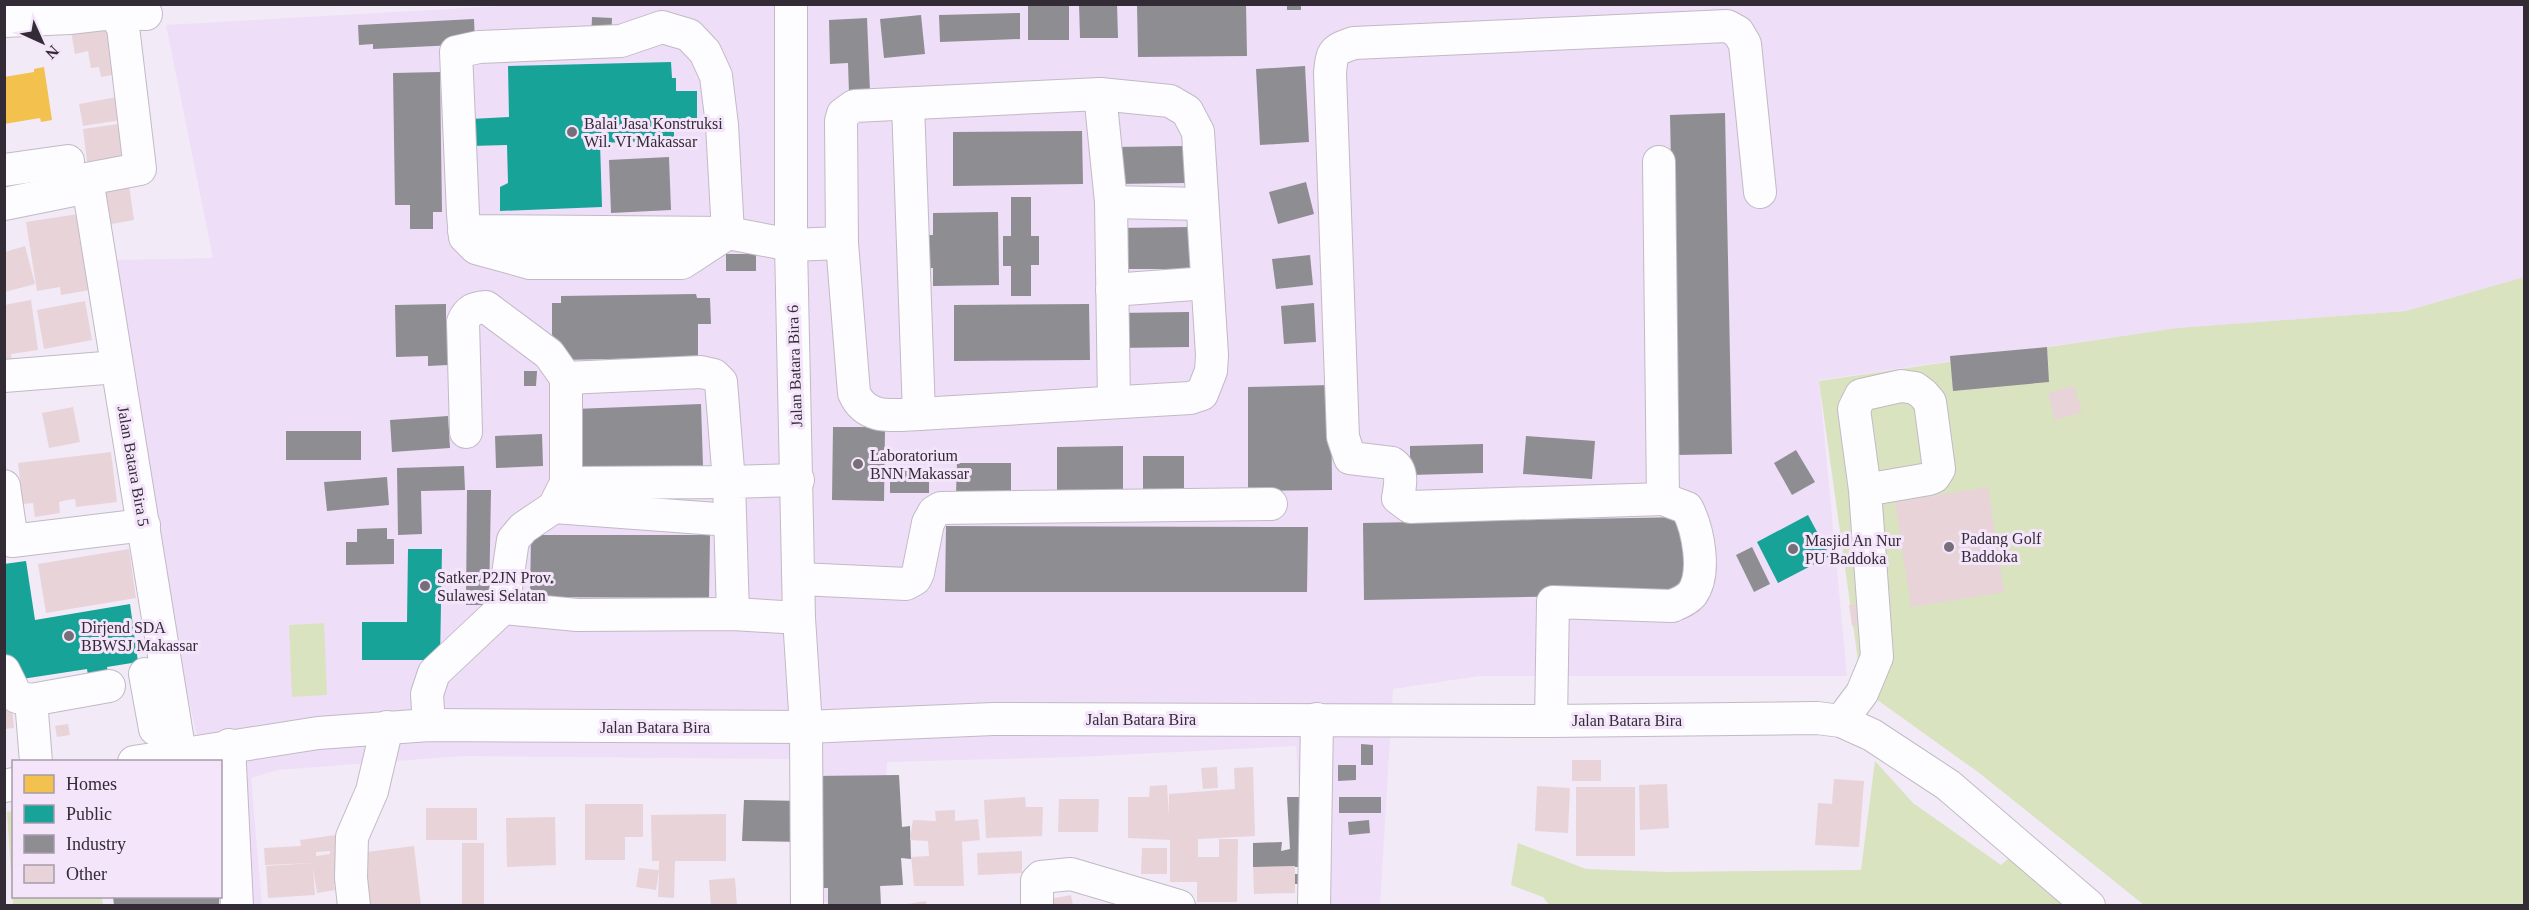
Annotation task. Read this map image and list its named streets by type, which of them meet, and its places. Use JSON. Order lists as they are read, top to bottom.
{
  "streets": {
    "street": ["Jalan Batara Bira 6", "Jalan Batara Bira 5", "Jalan Batara Bira"]
  },
  "crossings": [
    ["Jalan Batara Bira 6", "Jalan Batara Bira"],
    ["Jalan Batara Bira 5", "Jalan Batara Bira"]
  ],
  "places": [
    "Balai Jasa Konstruksi Wil. VI Makassar",
    "Laboratorium BNN Makassar",
    "Padang Golf Baddoka",
    "Masjid An Nur PU Baddoka",
    "Satker P2JN Prov. Sulawesi Selatan",
    "Dirjend SDA BBWSJ Makassar"
  ],
  "legend": [
    "Homes",
    "Public",
    "Industry",
    "Other"
  ],
  "north": "bottom right"
}
